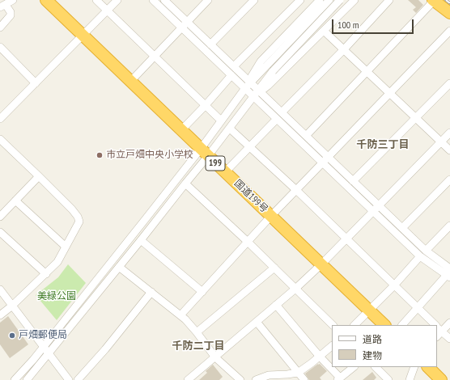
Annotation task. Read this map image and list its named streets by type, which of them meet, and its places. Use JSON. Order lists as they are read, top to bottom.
{
  "streets": {
    "highway": ["199", "国道199号"]
  },
  "districts": ["千防三丁目", "千防二丁目"],
  "parks": ["美緑公園"],
  "places": ["市立戸畑中央小学校", "戸畑郵便局"],
  "legend": ["道路", "建物"],
  "scale_bar": "100 m"
}
